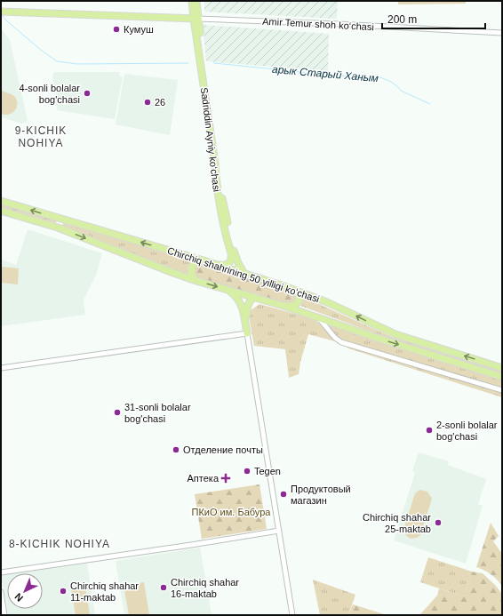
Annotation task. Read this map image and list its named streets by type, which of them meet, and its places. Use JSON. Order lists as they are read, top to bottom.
{
  "streets": {
    "main road": ["Amir Temur shoh ko‘chasi", "Sadriddin Ayniy ko‘chasi", "Chirchiq shahrining 50 yilligi koʻchasi"]
  },
  "crossings": [
    ["Amir Temur shoh ko‘chasi", "Sadriddin Ayniy ko‘chasi"],
    ["Sadriddin Ayniy ko‘chasi", "Chirchiq shahrining 50 yilligi koʻchasi"]
  ],
  "districts": ["9-KICHIK NOHIYA", "8-KICHIK NOHIYA"],
  "water": ["арык Старый Ханым"],
  "parks": ["ПКиО им. Бабура"],
  "places": {
    "other": [
      "Кумуш",
      "4-sonli bolalar bog'chasi",
      "26",
      "31-sonli bolalar bog'chasi",
      "2-sonli bolalar bog'chasi",
      "Отделение почты",
      "Tegen",
      "Продуктовый магазин",
      "Chirchiq shahar 25-maktab",
      "Chirchiq shahar 16-maktab",
      "Chirchiq shahar 11-maktab"
    ],
    "health": ["Аптека"]
  },
  "scale_bar": "200 m",
  "north": "bottom left"
}
